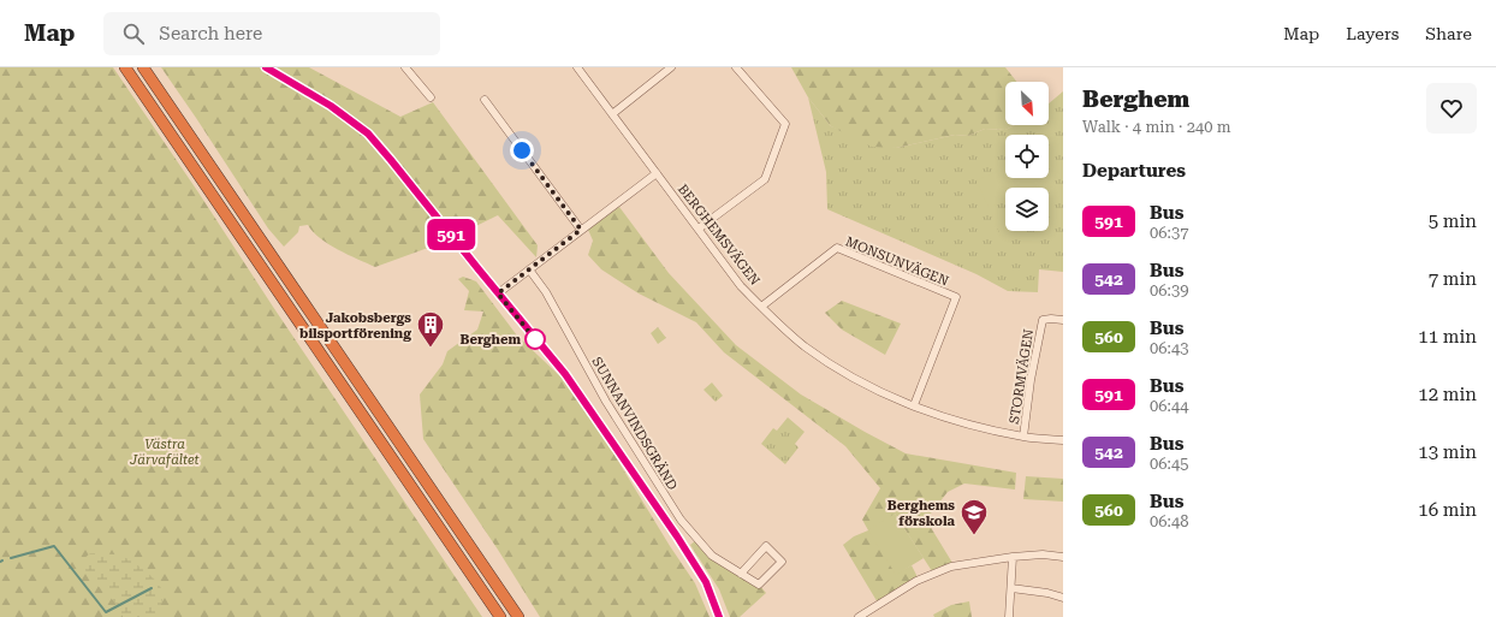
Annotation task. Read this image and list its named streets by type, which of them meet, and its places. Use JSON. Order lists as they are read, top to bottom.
{
  "streets": {
    "street": [
      "BERGHEMSVÄGEN",
      "MONSUNVÄGEN",
      "STORMVÄGEN",
      "SUNNANVINDSGRÄND"
    ]
  },
  "crossings": [
    ["BERGHEMSVÄGEN", "MONSUNVÄGEN"],
    ["BERGHEMSVÄGEN", "STORMVÄGEN"]
  ],
  "parks": ["Västra Järvafältet"],
  "places": {
    "other": ["Berghem"],
    "building": ["Jakobsbergs bilsportförening"],
    "school or university": ["Berghems förskola"]
  },
  "lines": ["bus line 591"],
  "north": "bottom right",
  "page": {
    "header": "Map",
    "search": "Search here",
    "nav": ["Map", "Layers", "Share"],
    "on_map": "591",
    "heading": [
      ["Berghem", "Walk · 4 min · 240 m"],
      "Departures"
    ],
    "list": [
      {
        "mark": "591",
        "name": "Bus",
        "note": "06:37",
        "value": "5 min"
      },
      {
        "mark": "542",
        "name": "Bus",
        "note": "06:39",
        "value": "7 min"
      },
      {
        "mark": "560",
        "name": "Bus",
        "note": "06:43",
        "value": "11 min"
      },
      {
        "mark": "591",
        "name": "Bus",
        "note": "06:44",
        "value": "12 min"
      },
      {
        "mark": "542",
        "name": "Bus",
        "note": "06:45",
        "value": "13 min"
      },
      {
        "mark": "560",
        "name": "Bus",
        "note": "06:48",
        "value": "16 min"
      }
    ]
  }
}
